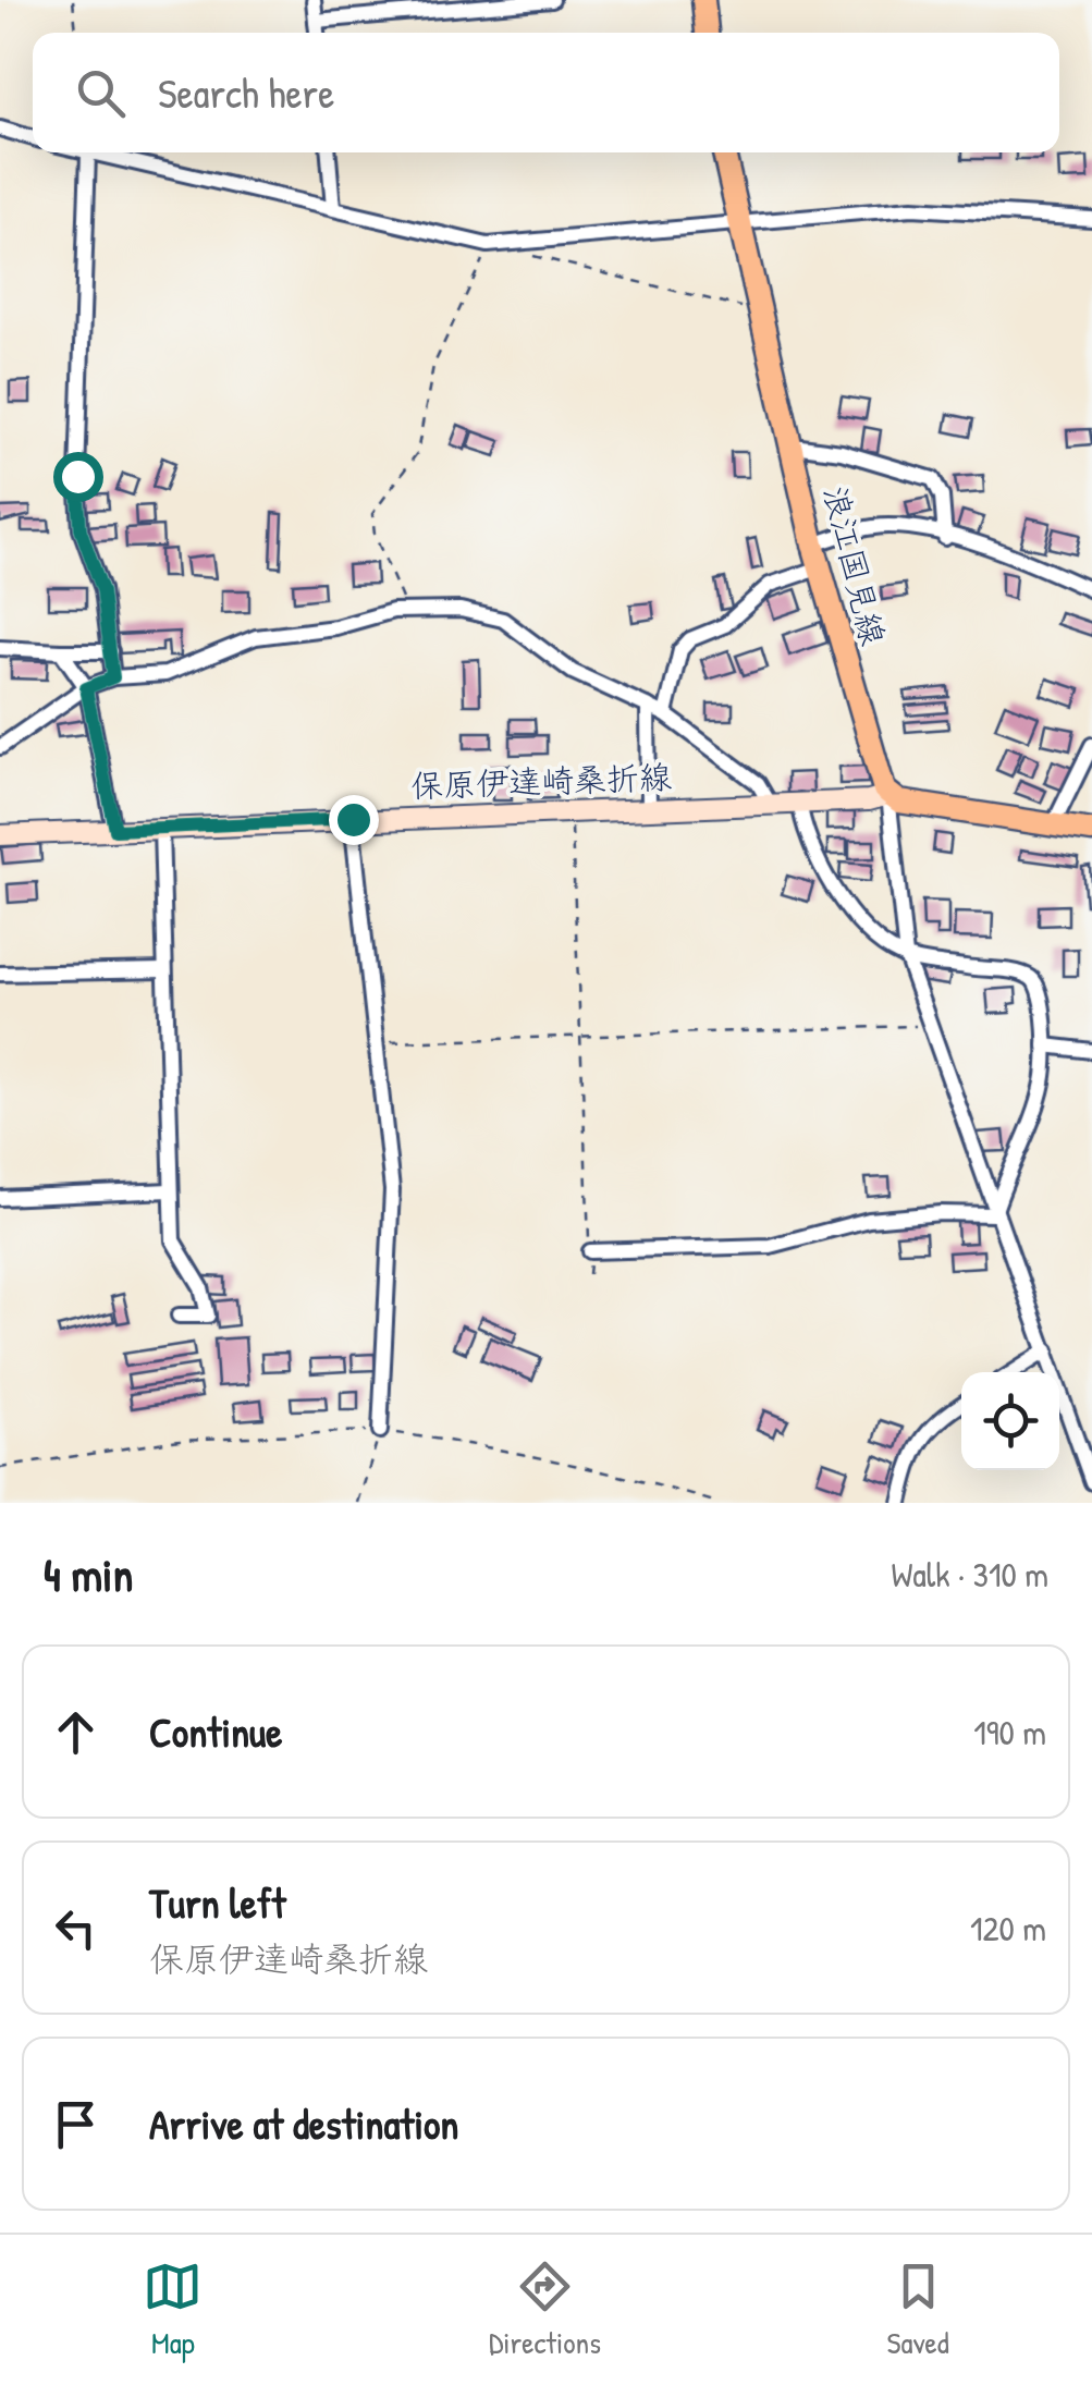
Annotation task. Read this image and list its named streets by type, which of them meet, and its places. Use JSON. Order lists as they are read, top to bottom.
{
  "streets": {
    "main road": ["浪江国見線", "保原伊達崎桑折線"]
  },
  "crossings": [
    ["浪江国見線", "保原伊達崎桑折線"]
  ],
  "page": {
    "search": "Search here",
    "heading": ["4 min", "Walk · 310 m"],
    "list": [
      ["Continue", "190 m"],
      ["Turn left", "保原伊達崎桑折線", "120 m"],
      "Arrive at destination"
    ],
    "nav": ["Map", "Directions", "Saved"]
  }
}
